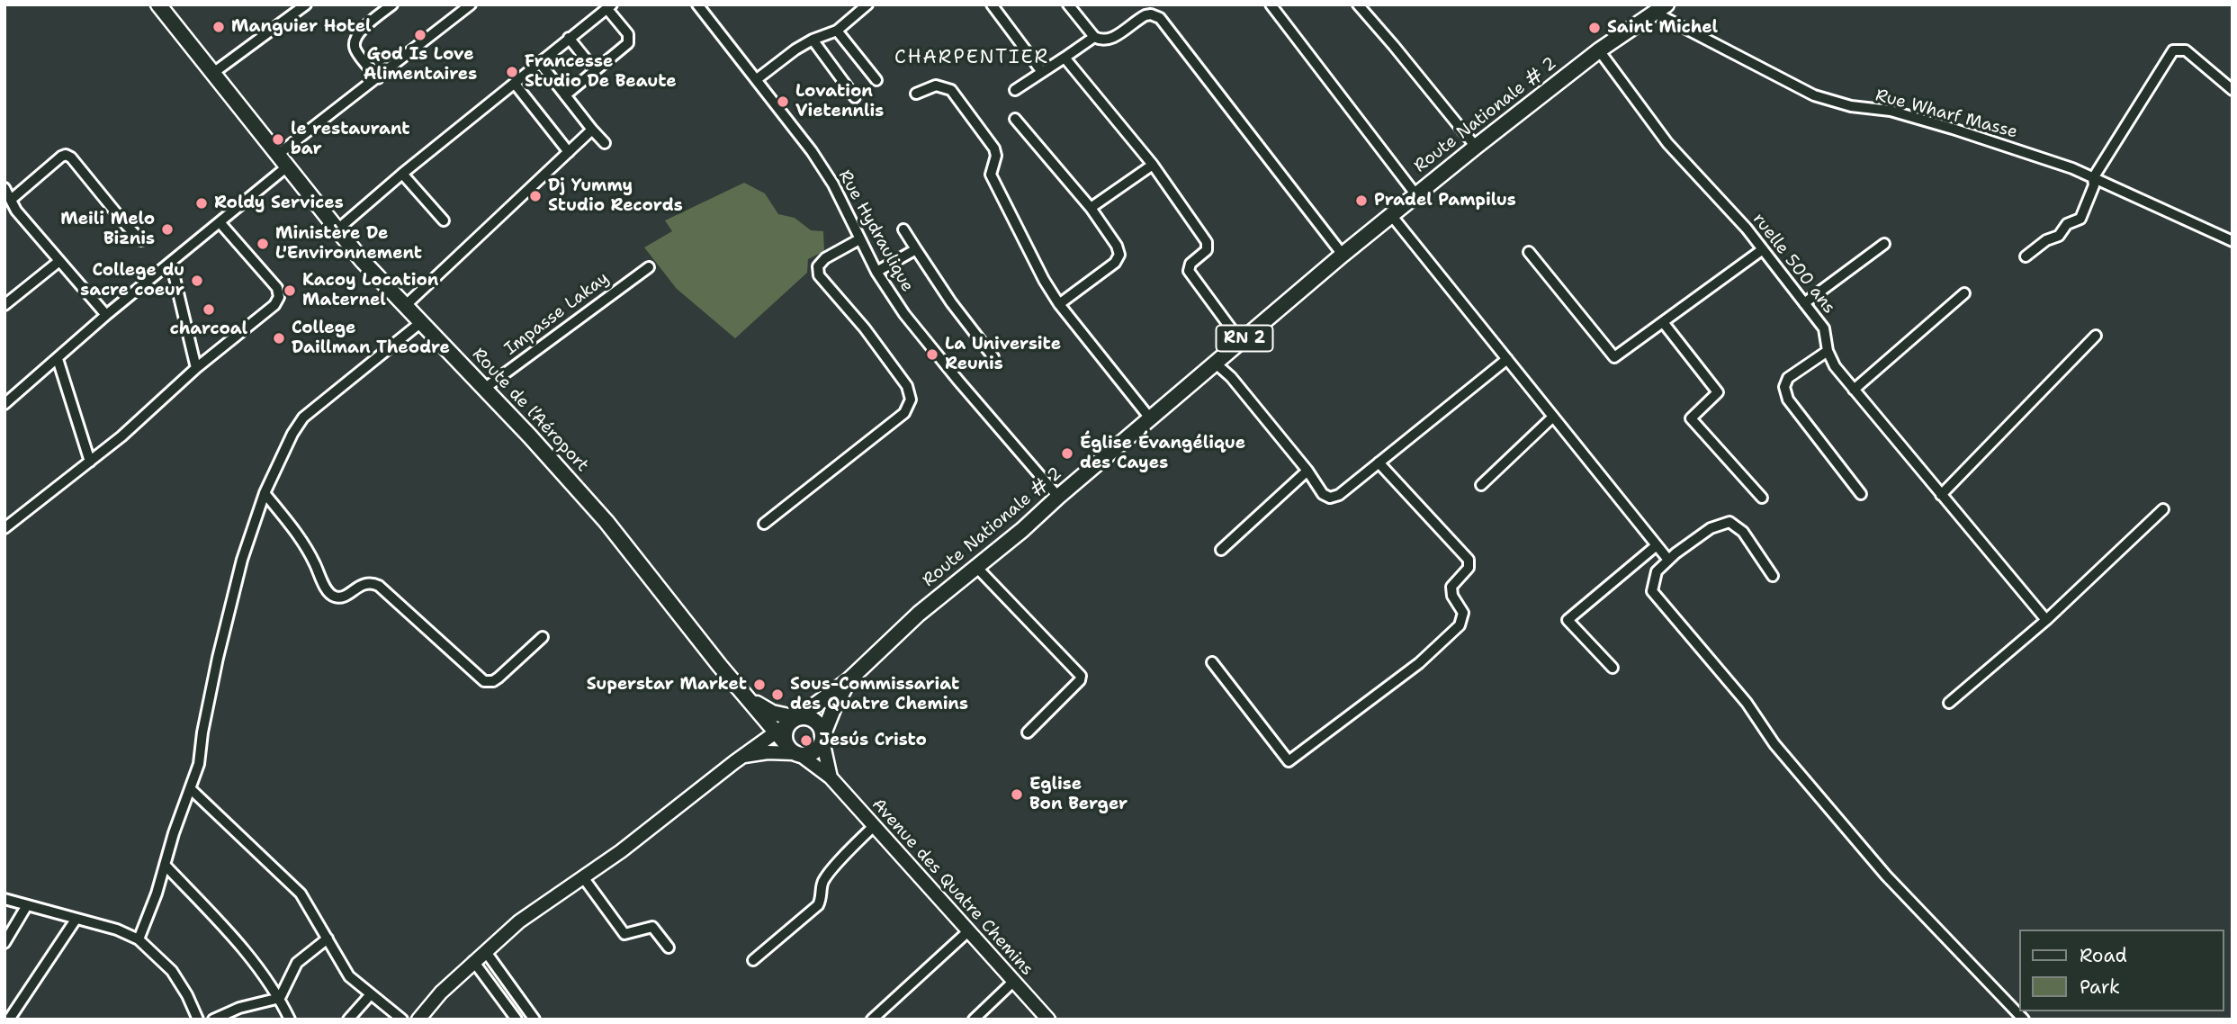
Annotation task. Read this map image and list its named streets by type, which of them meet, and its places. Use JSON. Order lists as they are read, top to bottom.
{
  "streets": {
    "main road": [
      "Route Nationale # 2",
      "RN 2",
      "Route de l’Aéroport",
      "Avenue des Quatre Chemins"
    ],
    "street": [
      "Rue Wharf Masse",
      "Rue Hydraulique",
      "ruelle 500 ans",
      "Impasse Lakay"
    ]
  },
  "crossings": [
    ["Rue Wharf Masse", "Route Nationale # 2"],
    ["Route Nationale # 2", "Rue Hydraulique"],
    ["Route Nationale # 2", "ruelle 500 ans"],
    ["Route Nationale # 2", "Route de l’Aéroport"],
    ["Route Nationale # 2", "Avenue des Quatre Chemins"],
    ["Impasse Lakay", "Route de l’Aéroport"],
    ["Route de l’Aéroport", "Avenue des Quatre Chemins"]
  ],
  "districts": ["CHARPENTIER"],
  "places": [
    "Manguier Hotel",
    "Saint Michel",
    "God Is Love Alimentaires",
    "Francesse Studio De Beaute",
    "Lovation Vietennlis",
    "le restaurant bar",
    "Dj Yummy Studio Records",
    "Pradel Pampilus",
    "Roldy Services",
    "Meili Melo Biznis",
    "Ministère De L'Environnement",
    "College du sacre coeur",
    "Kacoy Location Maternel",
    "charcoal",
    "College Daillman Theodre",
    "La Universite Reunis",
    "Église Évangélique des Cayes",
    "Superstar Market",
    "Sous-Commissariat des Quatre Chemins",
    "Jesús Cristo",
    "Eglise Bon Berger"
  ],
  "legend": ["Road", "Park"]
}
